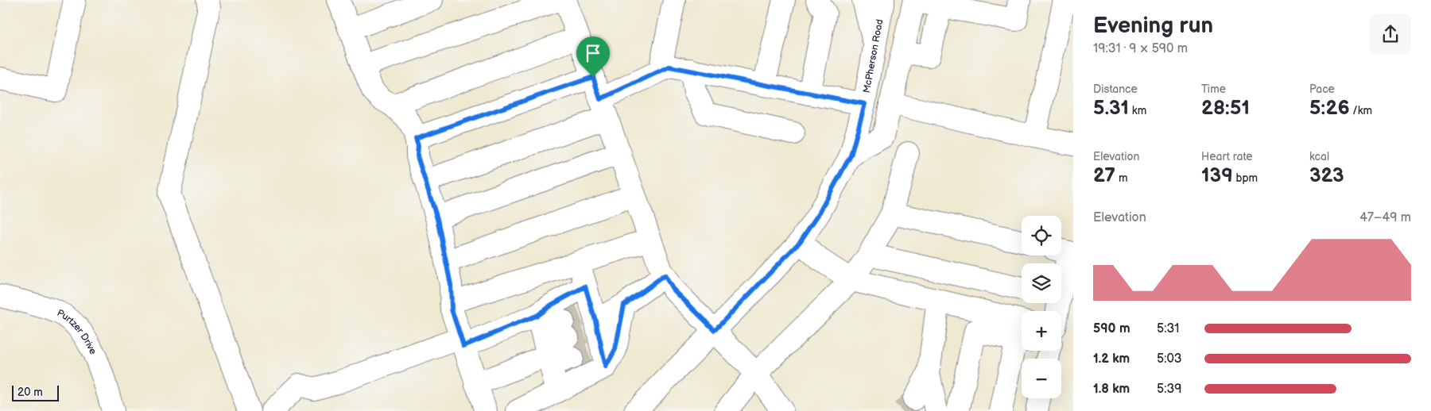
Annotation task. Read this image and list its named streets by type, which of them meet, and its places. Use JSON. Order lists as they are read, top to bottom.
{
  "streets": {
    "main road": ["McPherson Road", "Purtzer Drive"]
  },
  "scale_bar": "20 m",
  "page": {
    "heading": ["Evening run", "19:31 · 9 × 590 m"],
    "stats": [
      ["Distance", "5.31 km"],
      ["Time", "28:51"],
      ["Pace", "5:26 /km"],
      ["Elevation", "27 m"],
      ["Heart rate", "139 bpm"],
      ["kcal", "323"]
    ],
    "chart": ["Elevation", "47–49 m"],
    "map_buttons": ["+", "−"],
    "list": [
      {
        "name": "590 m",
        "note": "5:31"
      },
      {
        "name": "1.2 km",
        "note": "5:03"
      },
      {
        "name": "1.8 km",
        "note": "5:39"
      }
    ],
    "scale": "20 m"
  }
}
